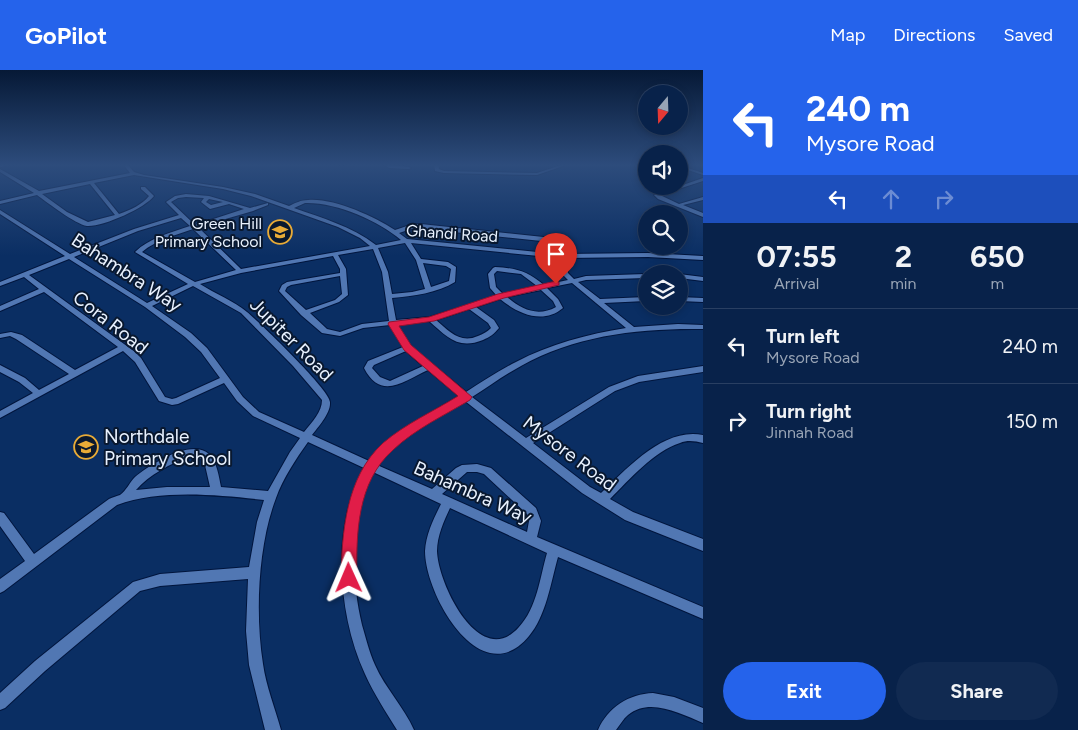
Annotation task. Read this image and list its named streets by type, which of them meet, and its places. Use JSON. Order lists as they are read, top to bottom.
{
  "streets": {
    "street": [
      "Ghandi Road",
      "Bahambra Way",
      "Cora Road",
      "Jupiter Road",
      "Mysore Road"
    ]
  },
  "crossings": [
    ["Ghandi Road", "Bahambra Way"],
    ["Ghandi Road", "Jupiter Road"],
    ["Ghandi Road", "Mysore Road"],
    ["Bahambra Way", "Cora Road"],
    ["Bahambra Way", "Jupiter Road"]
  ],
  "places": {
    "school or university": ["Green Hill Primary School", "Northdale Primary School"]
  },
  "north": "bottom",
  "page": {
    "header": "GoPilot",
    "nav": ["Map", "Directions", "Saved"],
    "turn": ["240 m", "Mysore Road"],
    "eta": [
      "07:55",
      "Arrival",
      "2",
      "min",
      "650",
      "m"
    ],
    "list": [
      {
        "name": "Turn left",
        "note": "Mysore Road",
        "value": "240 m"
      },
      {
        "name": "Turn right",
        "note": "Jinnah Road",
        "value": "150 m"
      }
    ],
    "buttons": ["Exit", "Share"]
  }
}
